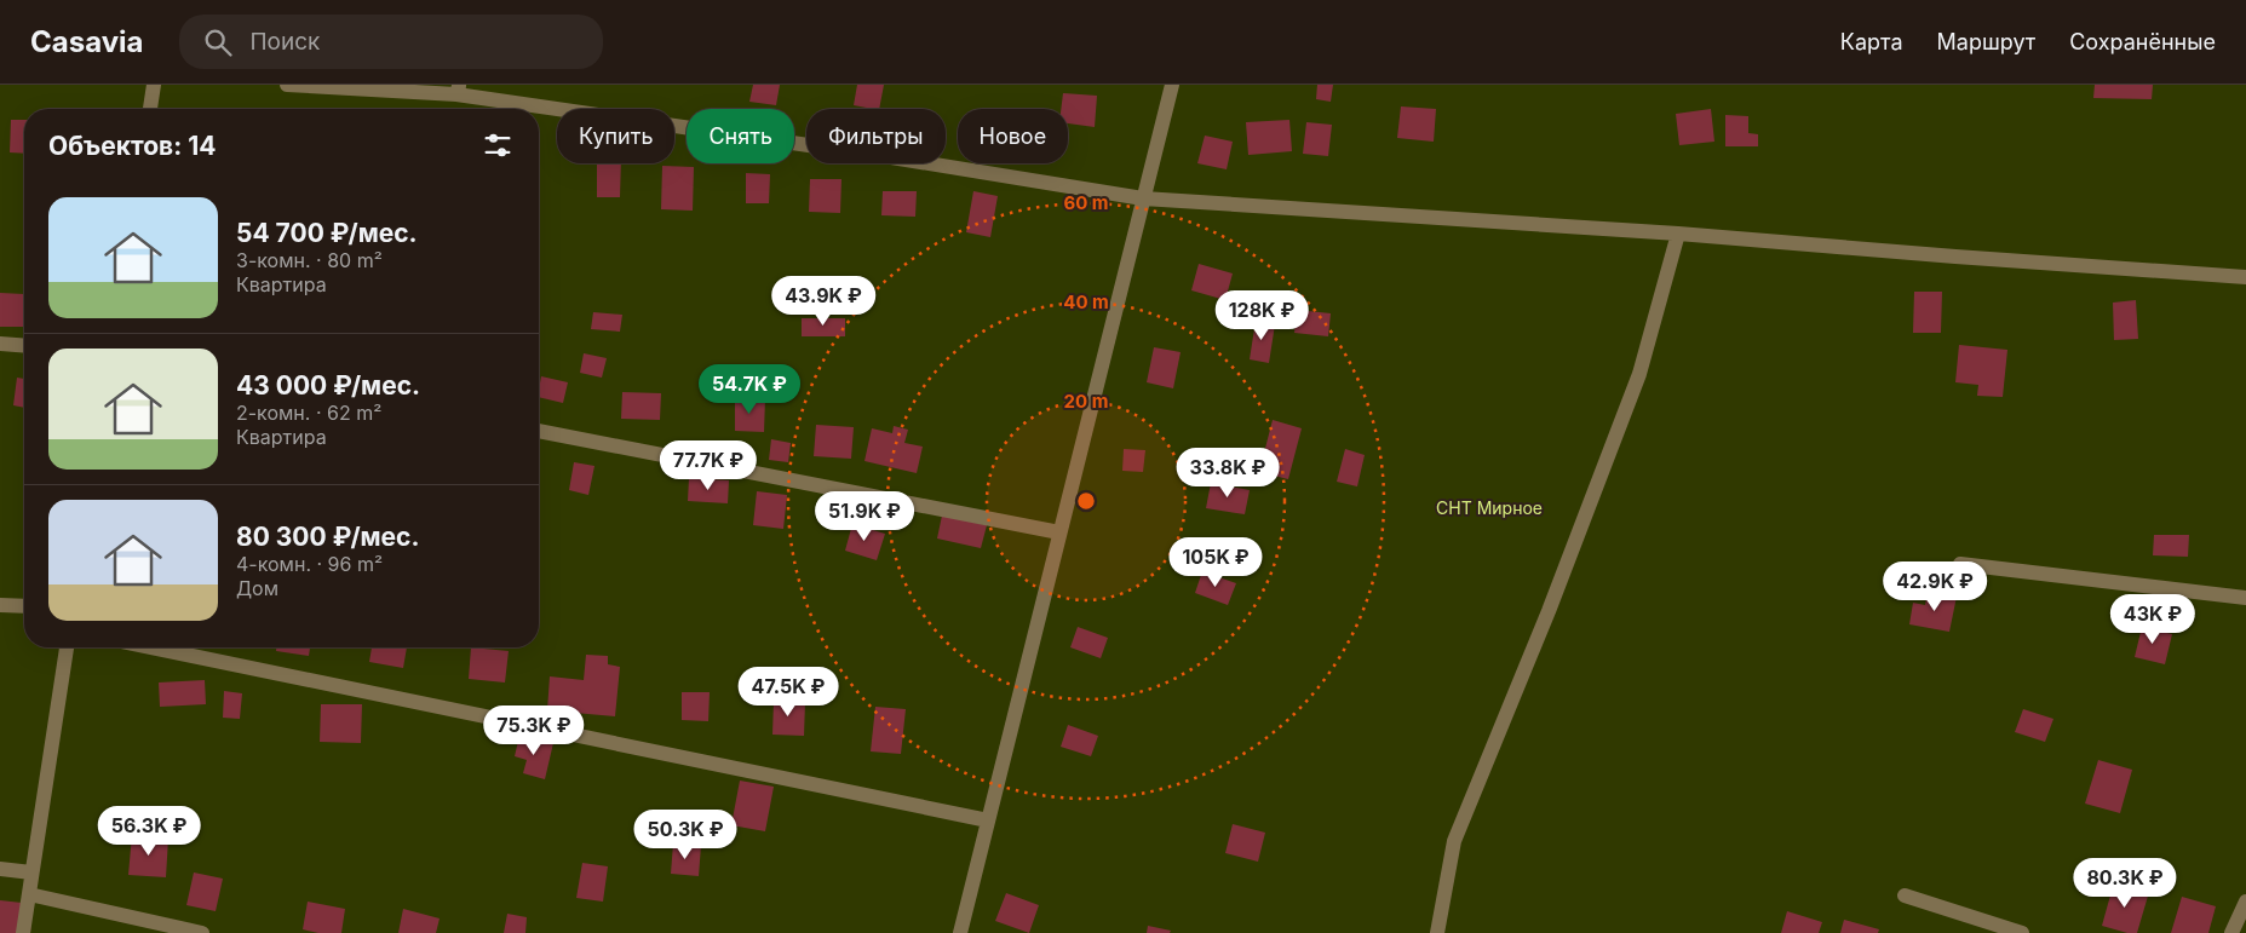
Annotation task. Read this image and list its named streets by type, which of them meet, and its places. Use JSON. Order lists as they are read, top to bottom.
{
  "parks": ["СНТ Мирное"],
  "page": {
    "header": "Casavia",
    "search": "Поиск",
    "nav": ["Карта", "Маршрут", "Сохранённые"],
    "chip": [
      "Купить",
      "Снять",
      "Фильтры",
      "Новое"
    ],
    "heading": "Объектов: 14",
    "list": [
      {
        "name": "54 700 ₽/мес.",
        "note": "3-комн. · 80 m² · Квартира"
      },
      {
        "name": "43 000 ₽/мес.",
        "note": "2-комн. · 62 m² · Квартира"
      },
      {
        "name": "80 300 ₽/мес.",
        "note": "4-комн. · 96 m² · Дом"
      }
    ],
    "price": [
      "43.9K ₽",
      "128K ₽",
      "54.7K ₽",
      "77.7K ₽",
      "33.8K ₽",
      "51.9K ₽",
      "105K ₽",
      "42.9K ₽",
      "43K ₽",
      "47.5K ₽",
      "75.3K ₽",
      "56.3K ₽",
      "50.3K ₽",
      "80.3K ₽"
    ]
  },
  "rings": ["60 m", "40 m", "20 m"]
}
